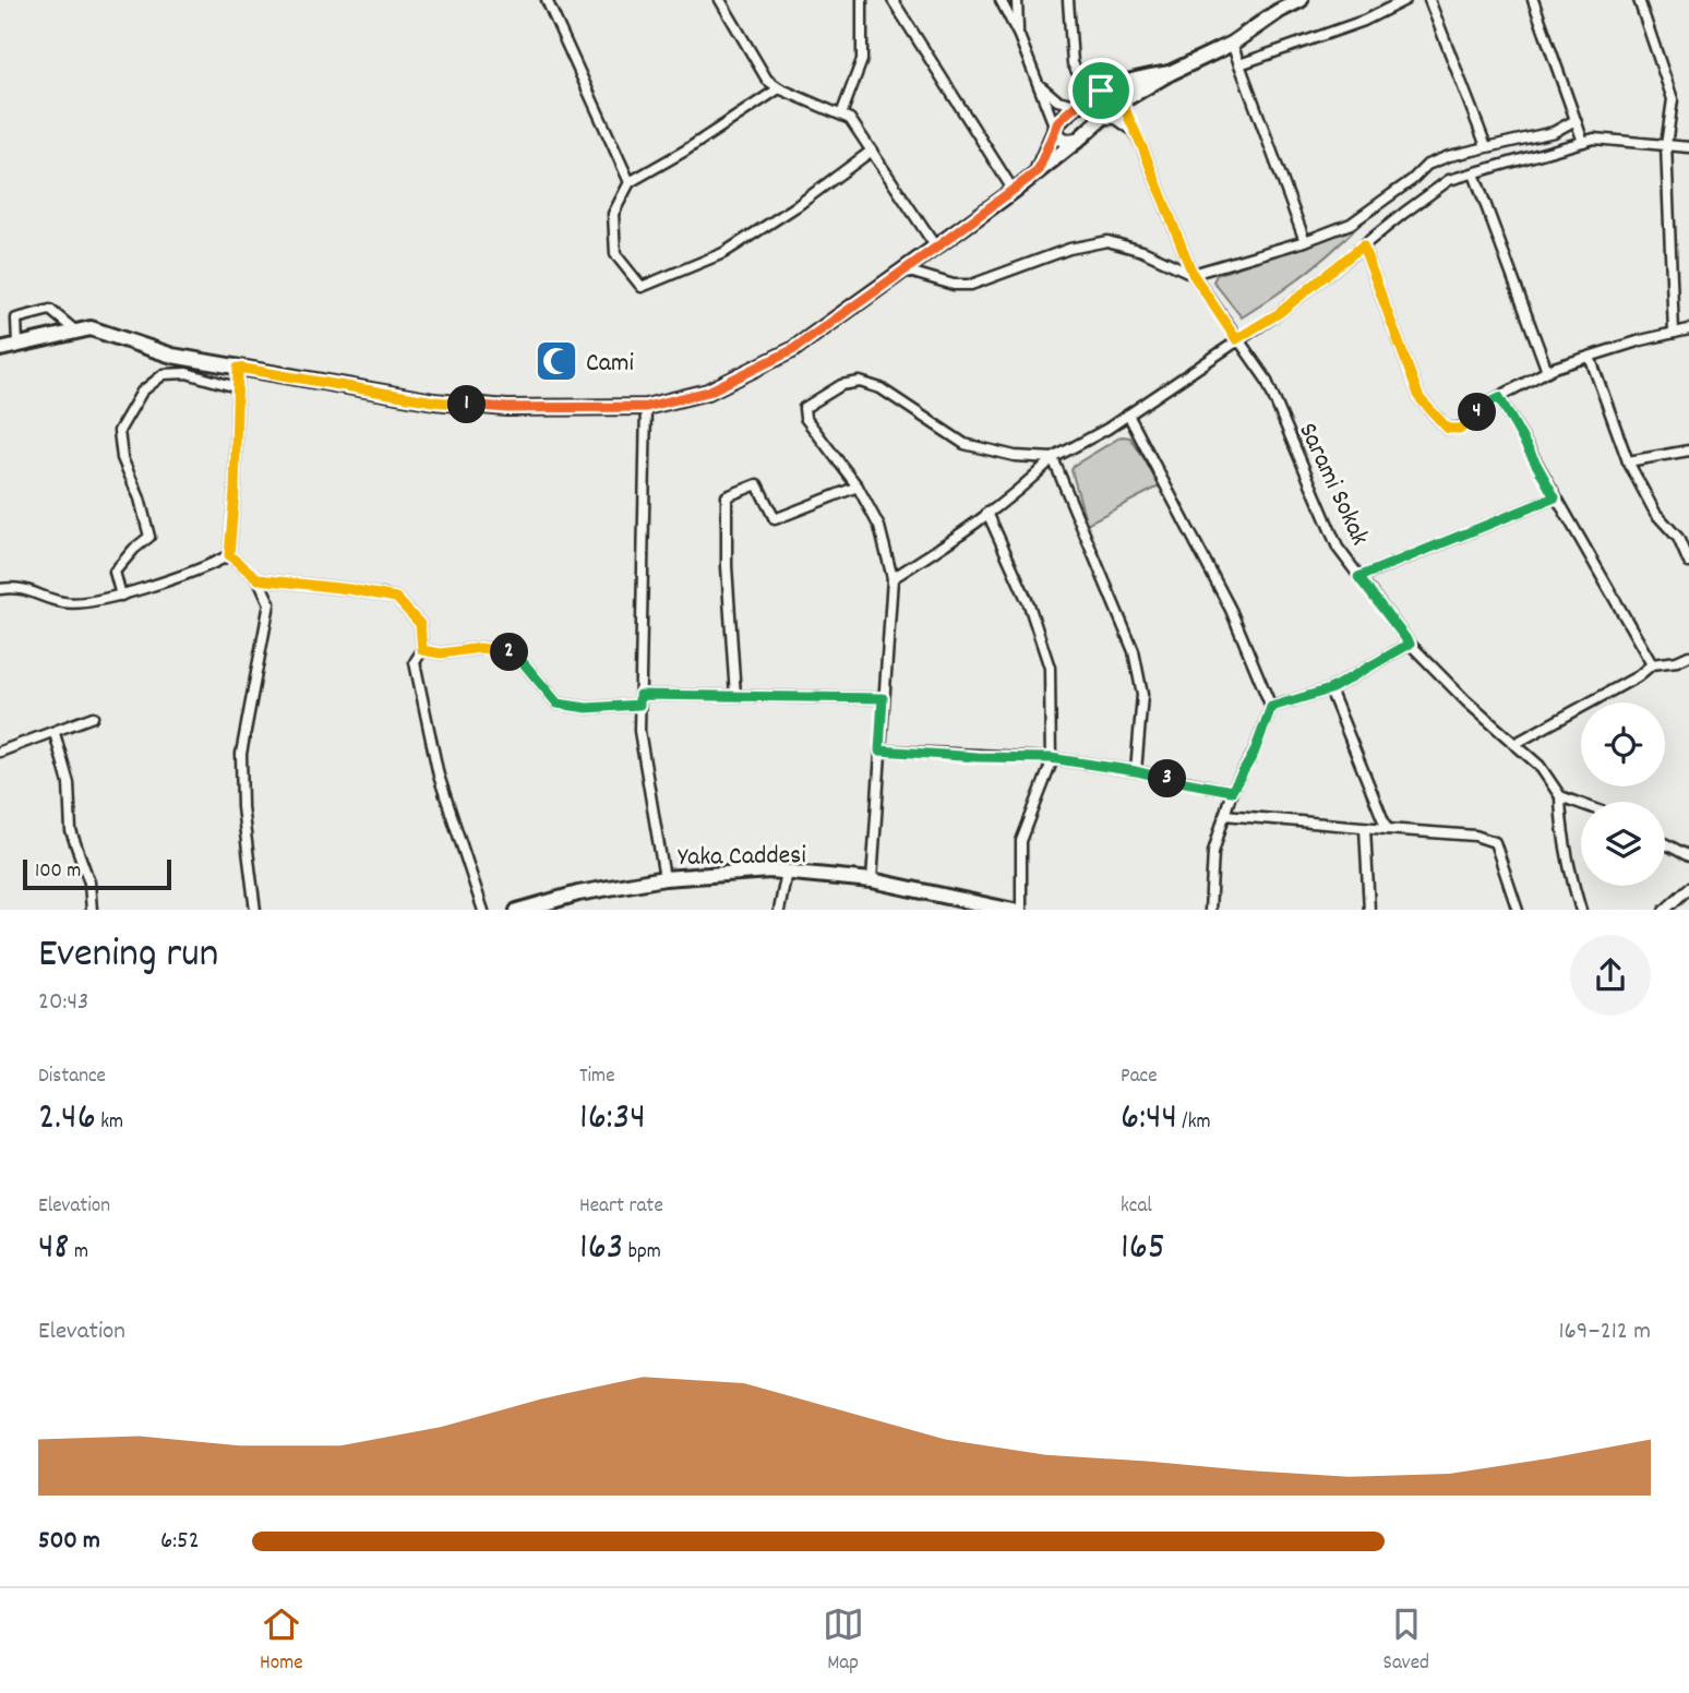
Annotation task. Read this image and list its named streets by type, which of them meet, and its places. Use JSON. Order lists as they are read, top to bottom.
{
  "streets": {
    "street": ["Sarami Sokak", "Yaka Caddesi"]
  },
  "places": {
    "mosque": ["Cami"]
  },
  "scale_bar": "100 m",
  "page": {
    "pins": [
      "1",
      "4",
      "2",
      "3"
    ],
    "scale": "100 m",
    "heading": ["Evening run", "20:43"],
    "stats": [
      ["Distance", "2.46 km"],
      ["Time", "16:34"],
      ["Pace", "6:44 /km"],
      ["Elevation", "48 m"],
      ["Heart rate", "163 bpm"],
      ["kcal", "165"]
    ],
    "chart": ["Elevation", "169–212 m"],
    "list": [
      {
        "name": "500 m",
        "note": "6:52"
      }
    ],
    "tabs": ["Home", "Map", "Saved"]
  }
}
